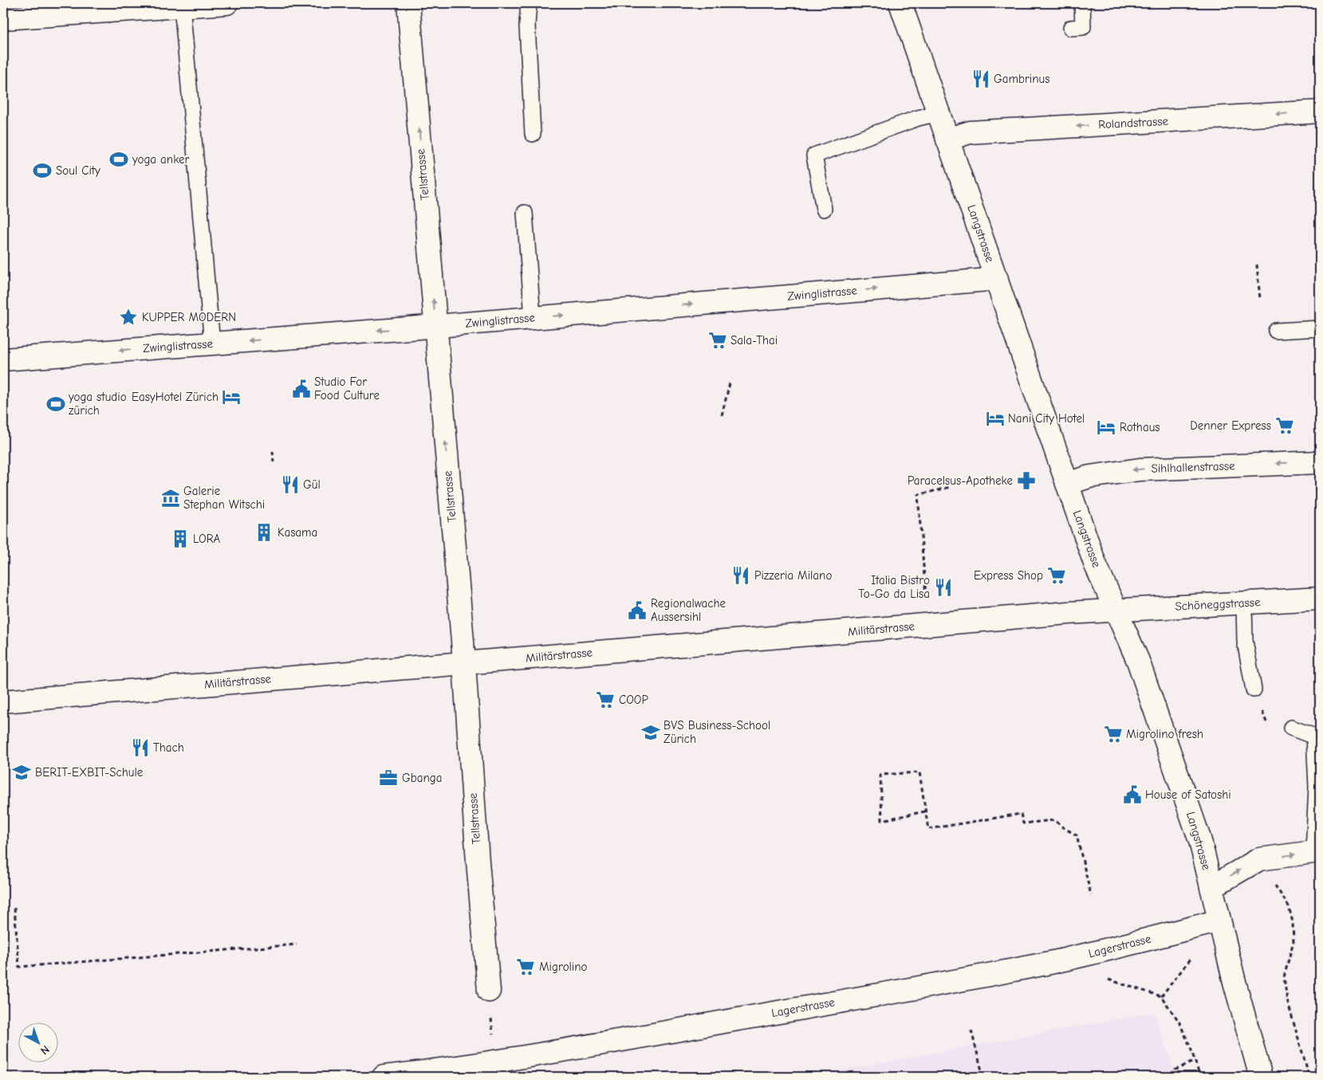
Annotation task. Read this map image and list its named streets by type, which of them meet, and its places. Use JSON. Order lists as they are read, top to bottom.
{
  "streets": {
    "street": [
      "Rolandstrasse",
      "Tellstrasse",
      "Langstrasse",
      "Zwinglistrasse",
      "Sihlhallenstrasse",
      "Schöneggstrasse",
      "Militärstrasse",
      "Lagerstrasse"
    ]
  },
  "crossings": [
    ["Rolandstrasse", "Langstrasse"],
    ["Tellstrasse", "Zwinglistrasse"],
    ["Tellstrasse", "Militärstrasse"],
    ["Langstrasse", "Zwinglistrasse"],
    ["Langstrasse", "Sihlhallenstrasse"],
    ["Langstrasse", "Schöneggstrasse"],
    ["Langstrasse", "Militärstrasse"],
    ["Langstrasse", "Lagerstrasse"],
    ["Schöneggstrasse", "Militärstrasse"]
  ],
  "one_way": ["Rolandstrasse", "Tellstrasse", "Sihlhallenstrasse"],
  "places": {
    "restaurant": [
      "Gambrinus",
      "Gül",
      "Pizzeria Milano",
      "Italia Bistro To-Go da Lisa",
      "Thach"
    ],
    "sports": ["yoga anker", "Soul City", "yoga studio zürich"],
    "place": ["KUPPER MODERN"],
    "supermarket": [
      "Sala-Thai",
      "Denner Express",
      "Express Shop",
      "COOP",
      "Migrolino fresh",
      "Migrolino"
    ],
    "public building": ["Studio For Food Culture", "Regionalwache Aussersihl", "House of Satoshi"],
    "hotel": ["EasyHotel Zürich", "Nani City Hotel", "Rothaus"],
    "pharmacy": ["Paracelsus-Apotheke"],
    "museum": ["Galerie Stephan Witschi"],
    "building": ["Kasama", "LORA"],
    "school or university": ["BVS Business-School Zürich", "BERIT-EXBIT-Schule"],
    "office": ["Gbanga"]
  },
  "north": "bottom right"
}
